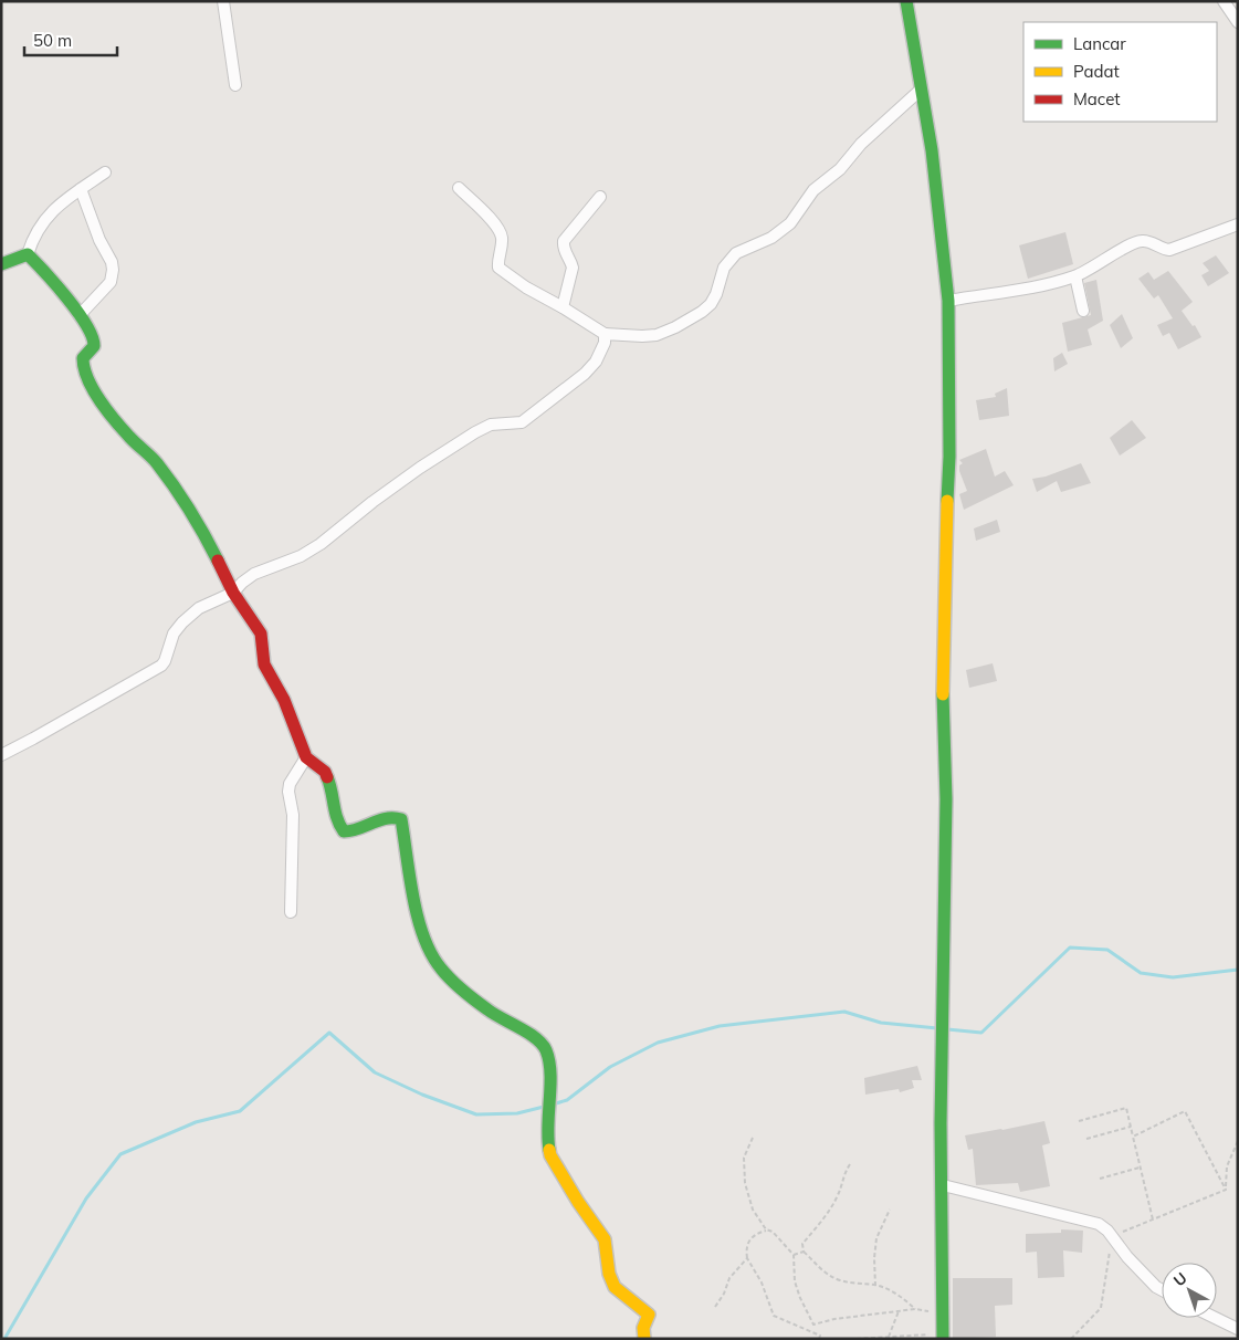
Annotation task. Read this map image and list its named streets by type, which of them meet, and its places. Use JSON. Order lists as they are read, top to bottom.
{
  "legend": ["Lancar", "Padat", "Macet"],
  "scale_bar": "50 m",
  "north": "top left"
}
